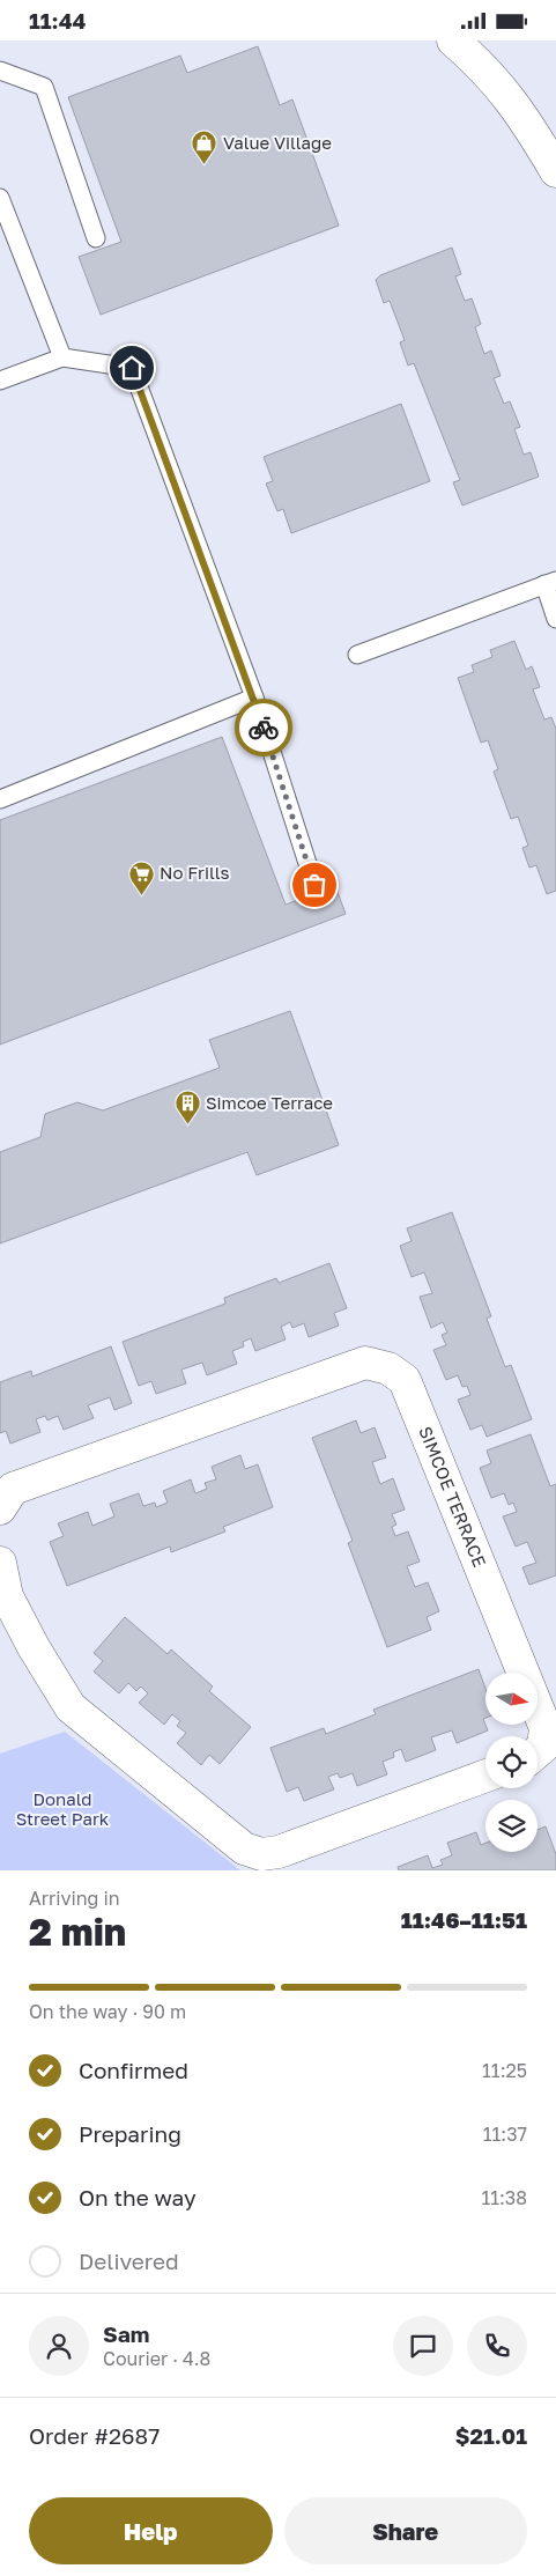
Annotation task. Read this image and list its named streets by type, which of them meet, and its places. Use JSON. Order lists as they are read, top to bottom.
{
  "streets": {
    "street": ["SIMCOE TERRACE"]
  },
  "parks": ["Donald Street Park"],
  "places": {
    "shop": ["Value Village"],
    "supermarket": ["No Frills"],
    "building": ["Simcoe Terrace"]
  },
  "north": "right",
  "page": {
    "status": "11:44",
    "heading": ["2 min", "Arriving in", "11:46–11:51"],
    "panel": [
      "Sam",
      "Courier · 4.8",
      "Order #2687",
      "$21.01"
    ],
    "bar": "On the way · 90 m",
    "list": [
      ["Confirmed", "11:25"],
      ["Preparing", "11:37"],
      ["On the way", "11:38"],
      "Delivered"
    ],
    "buttons": ["Help", "Share"]
  }
}
